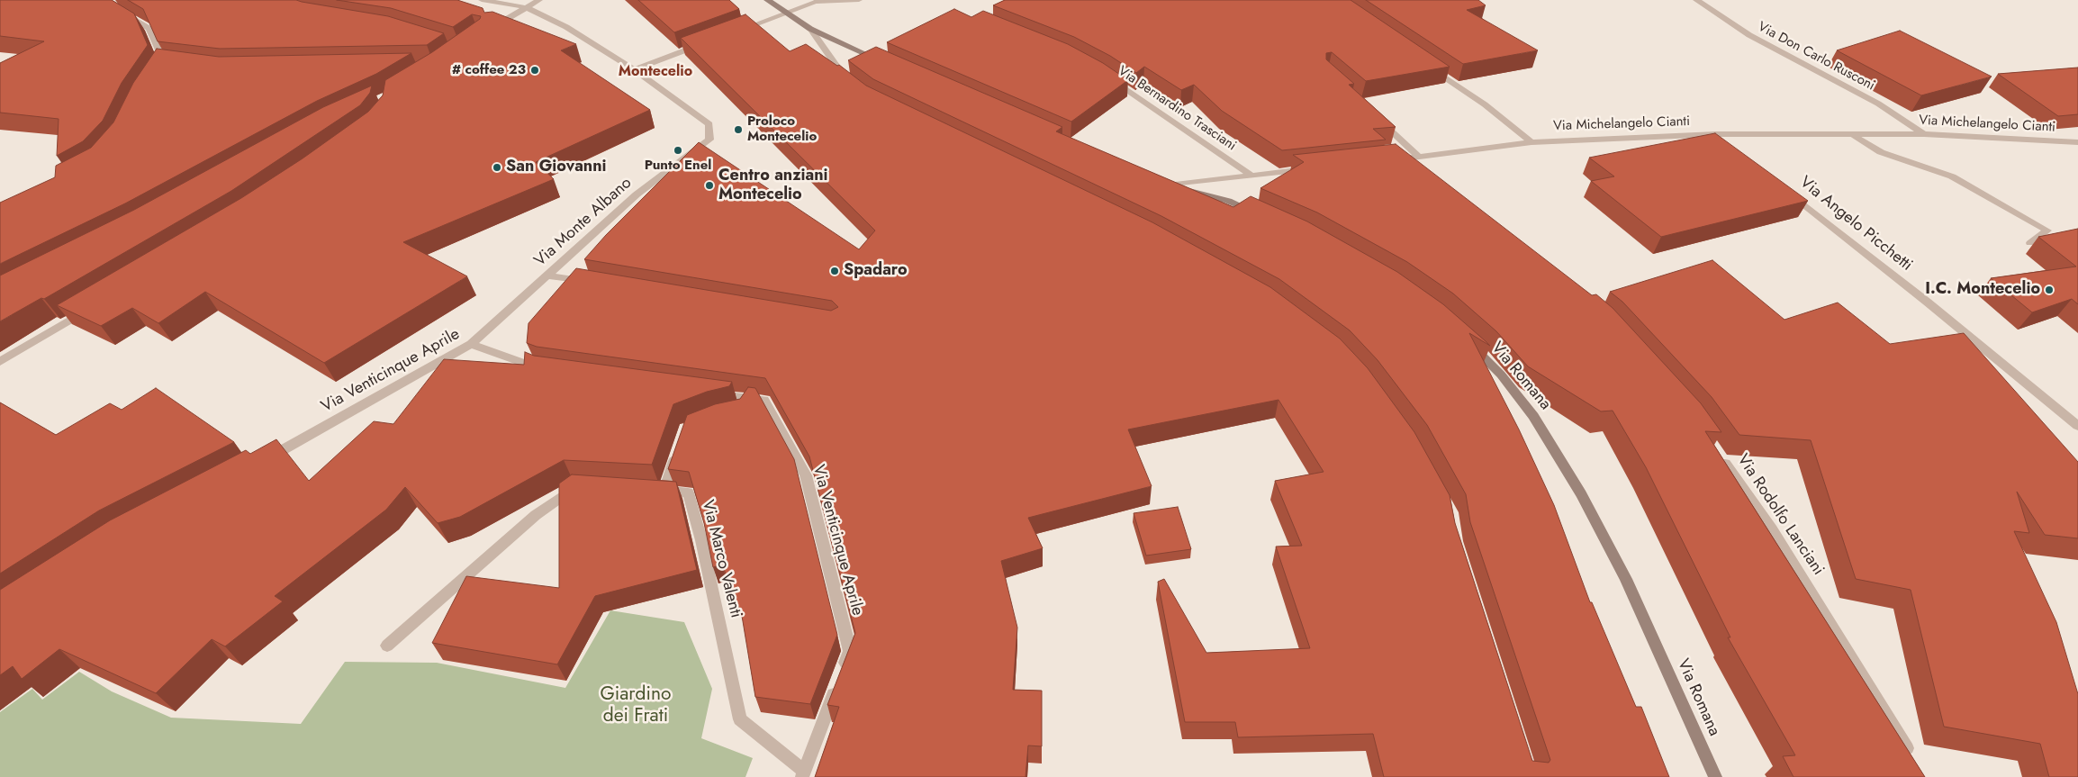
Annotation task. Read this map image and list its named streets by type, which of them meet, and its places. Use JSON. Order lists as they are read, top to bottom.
{
  "streets": {
    "street": [
      "Via Don Carlo Rusconi",
      "Via Bernardino Trasciani",
      "Via Michelangelo Cianti",
      "Via Monte Albano",
      "Via Angelo Picchetti",
      "Via Venticinque Aprile",
      "Via Romana",
      "Via Rodolfo Lanciani",
      "Via Marco Valenti"
    ]
  },
  "crossings": [
    ["Via Don Carlo Rusconi", "Via Michelangelo Cianti"],
    ["Via Monte Albano", "Via Venticinque Aprile"],
    ["Via Venticinque Aprile", "Via Marco Valenti"]
  ],
  "districts": ["Montecelio"],
  "parks": ["Giardino dei Frati"],
  "places": [
    "# coffee 23",
    "Proloco Montecelio",
    "Punto Enel",
    "San Giovanni",
    "Centro anziani Montecelio",
    "Spadaro",
    "I.C. Montecelio"
  ]
}
